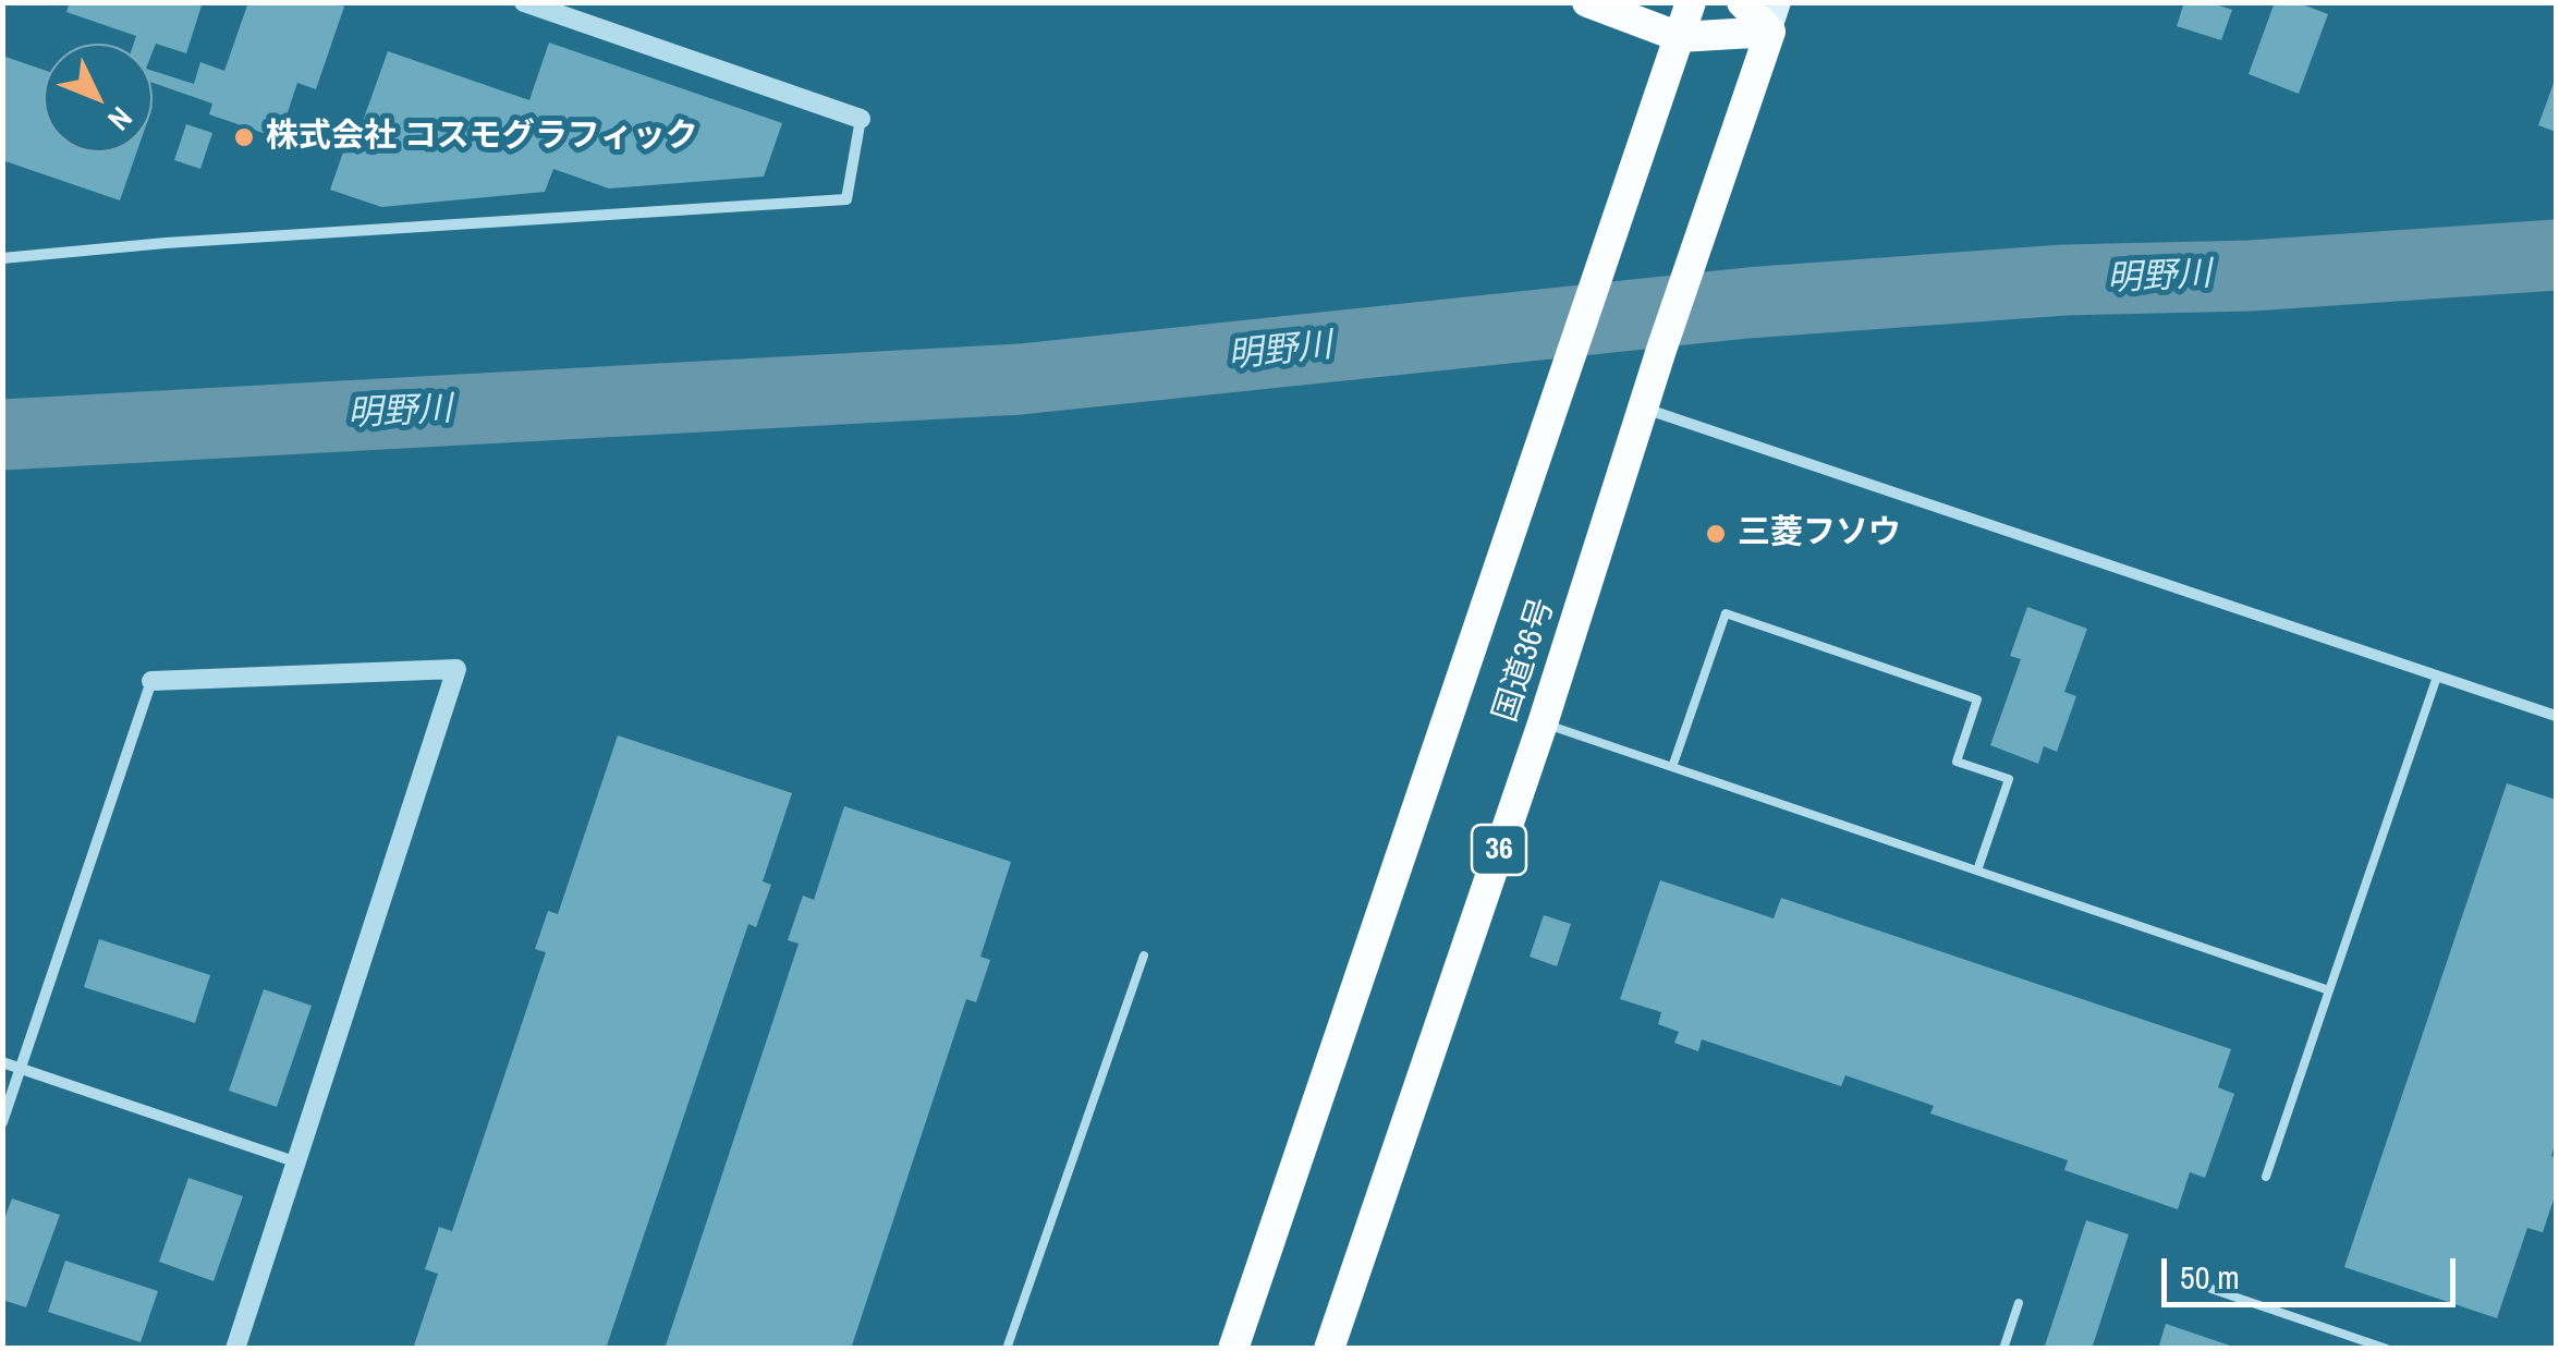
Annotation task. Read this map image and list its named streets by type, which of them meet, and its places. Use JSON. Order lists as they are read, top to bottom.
{
  "streets": {
    "highway": ["国道36号", "36"]
  },
  "water": ["明野川"],
  "places": ["株式会社 コスモグラフィック", "三菱フソウ"],
  "scale_bar": "50 m",
  "north": "bottom right"
}
